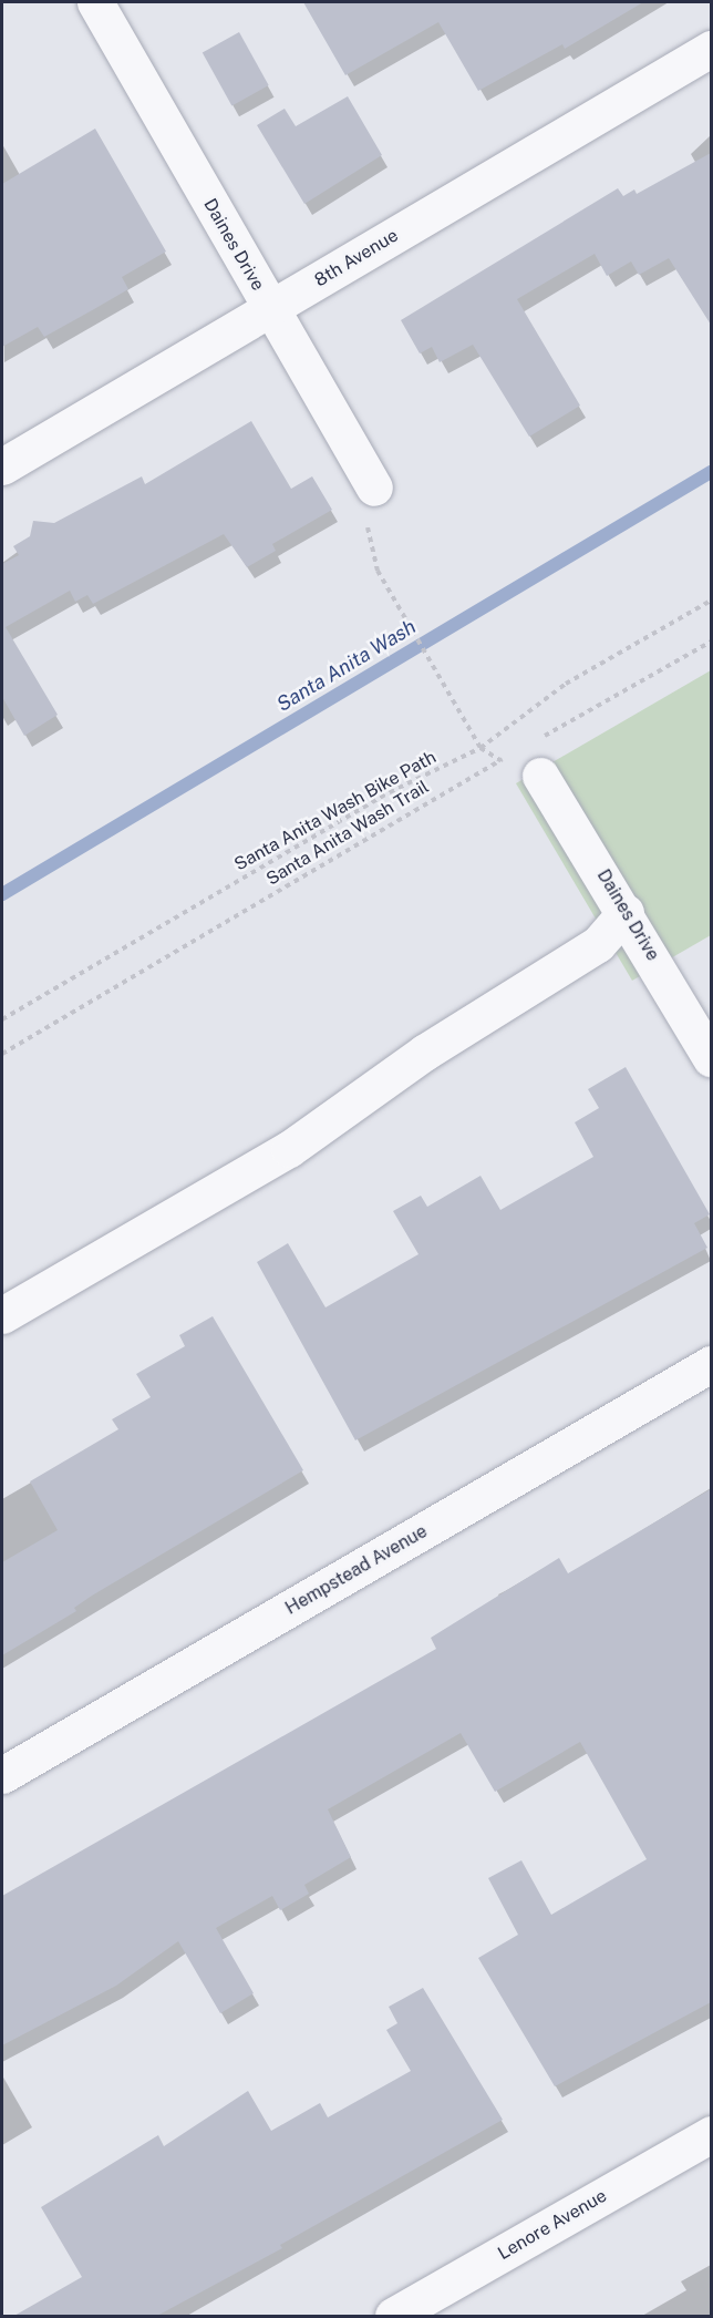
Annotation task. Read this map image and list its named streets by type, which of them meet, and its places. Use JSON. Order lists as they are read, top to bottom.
{
  "streets": {
    "street": [
      "Daines Drive",
      "8th Avenue",
      "Hempstead Avenue",
      "Lenore Avenue"
    ],
    "path": ["Santa Anita Wash Bike Path", "Santa Anita Wash Trail"]
  },
  "crossings": [
    ["Daines Drive", "8th Avenue"],
    ["Daines Drive", "Santa Anita Wash Trail"]
  ],
  "water": ["Santa Anita Wash"]
}
